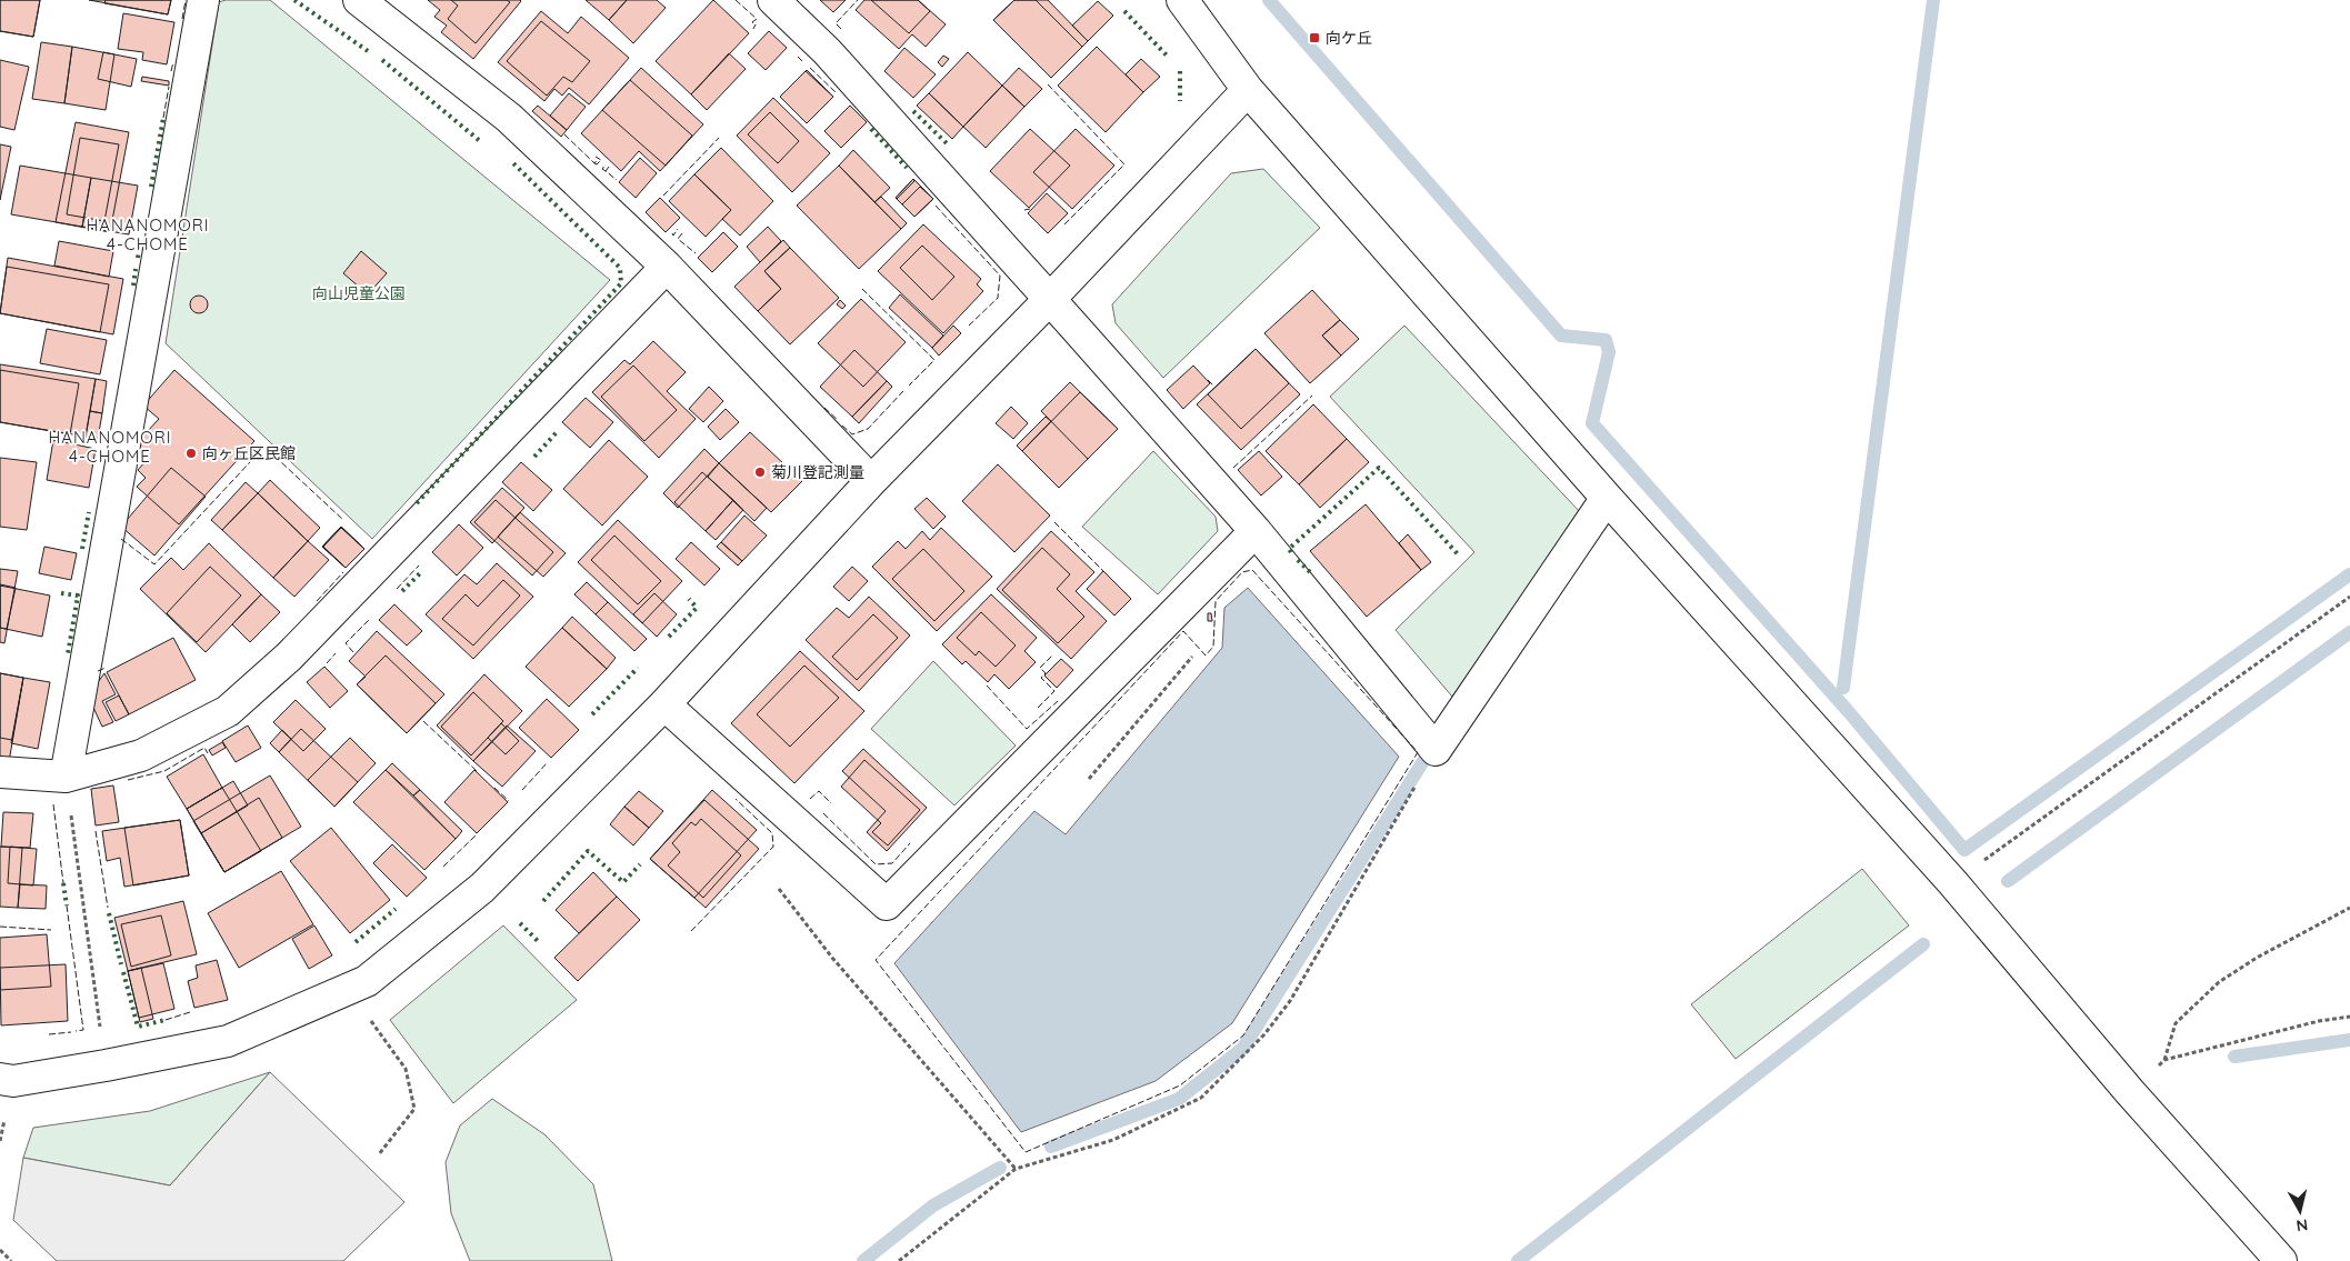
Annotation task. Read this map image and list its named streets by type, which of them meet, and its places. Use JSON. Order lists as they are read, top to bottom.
{
  "districts": ["HANANOMORI 4-CHOME", "HANANOMORI 4-CHOME"],
  "parks": ["向山児童公園"],
  "places": {
    "transit": ["向ケ丘"],
    "other": ["向ヶ丘区民館", "菊川登記測量"]
  },
  "north": "bottom"
}
